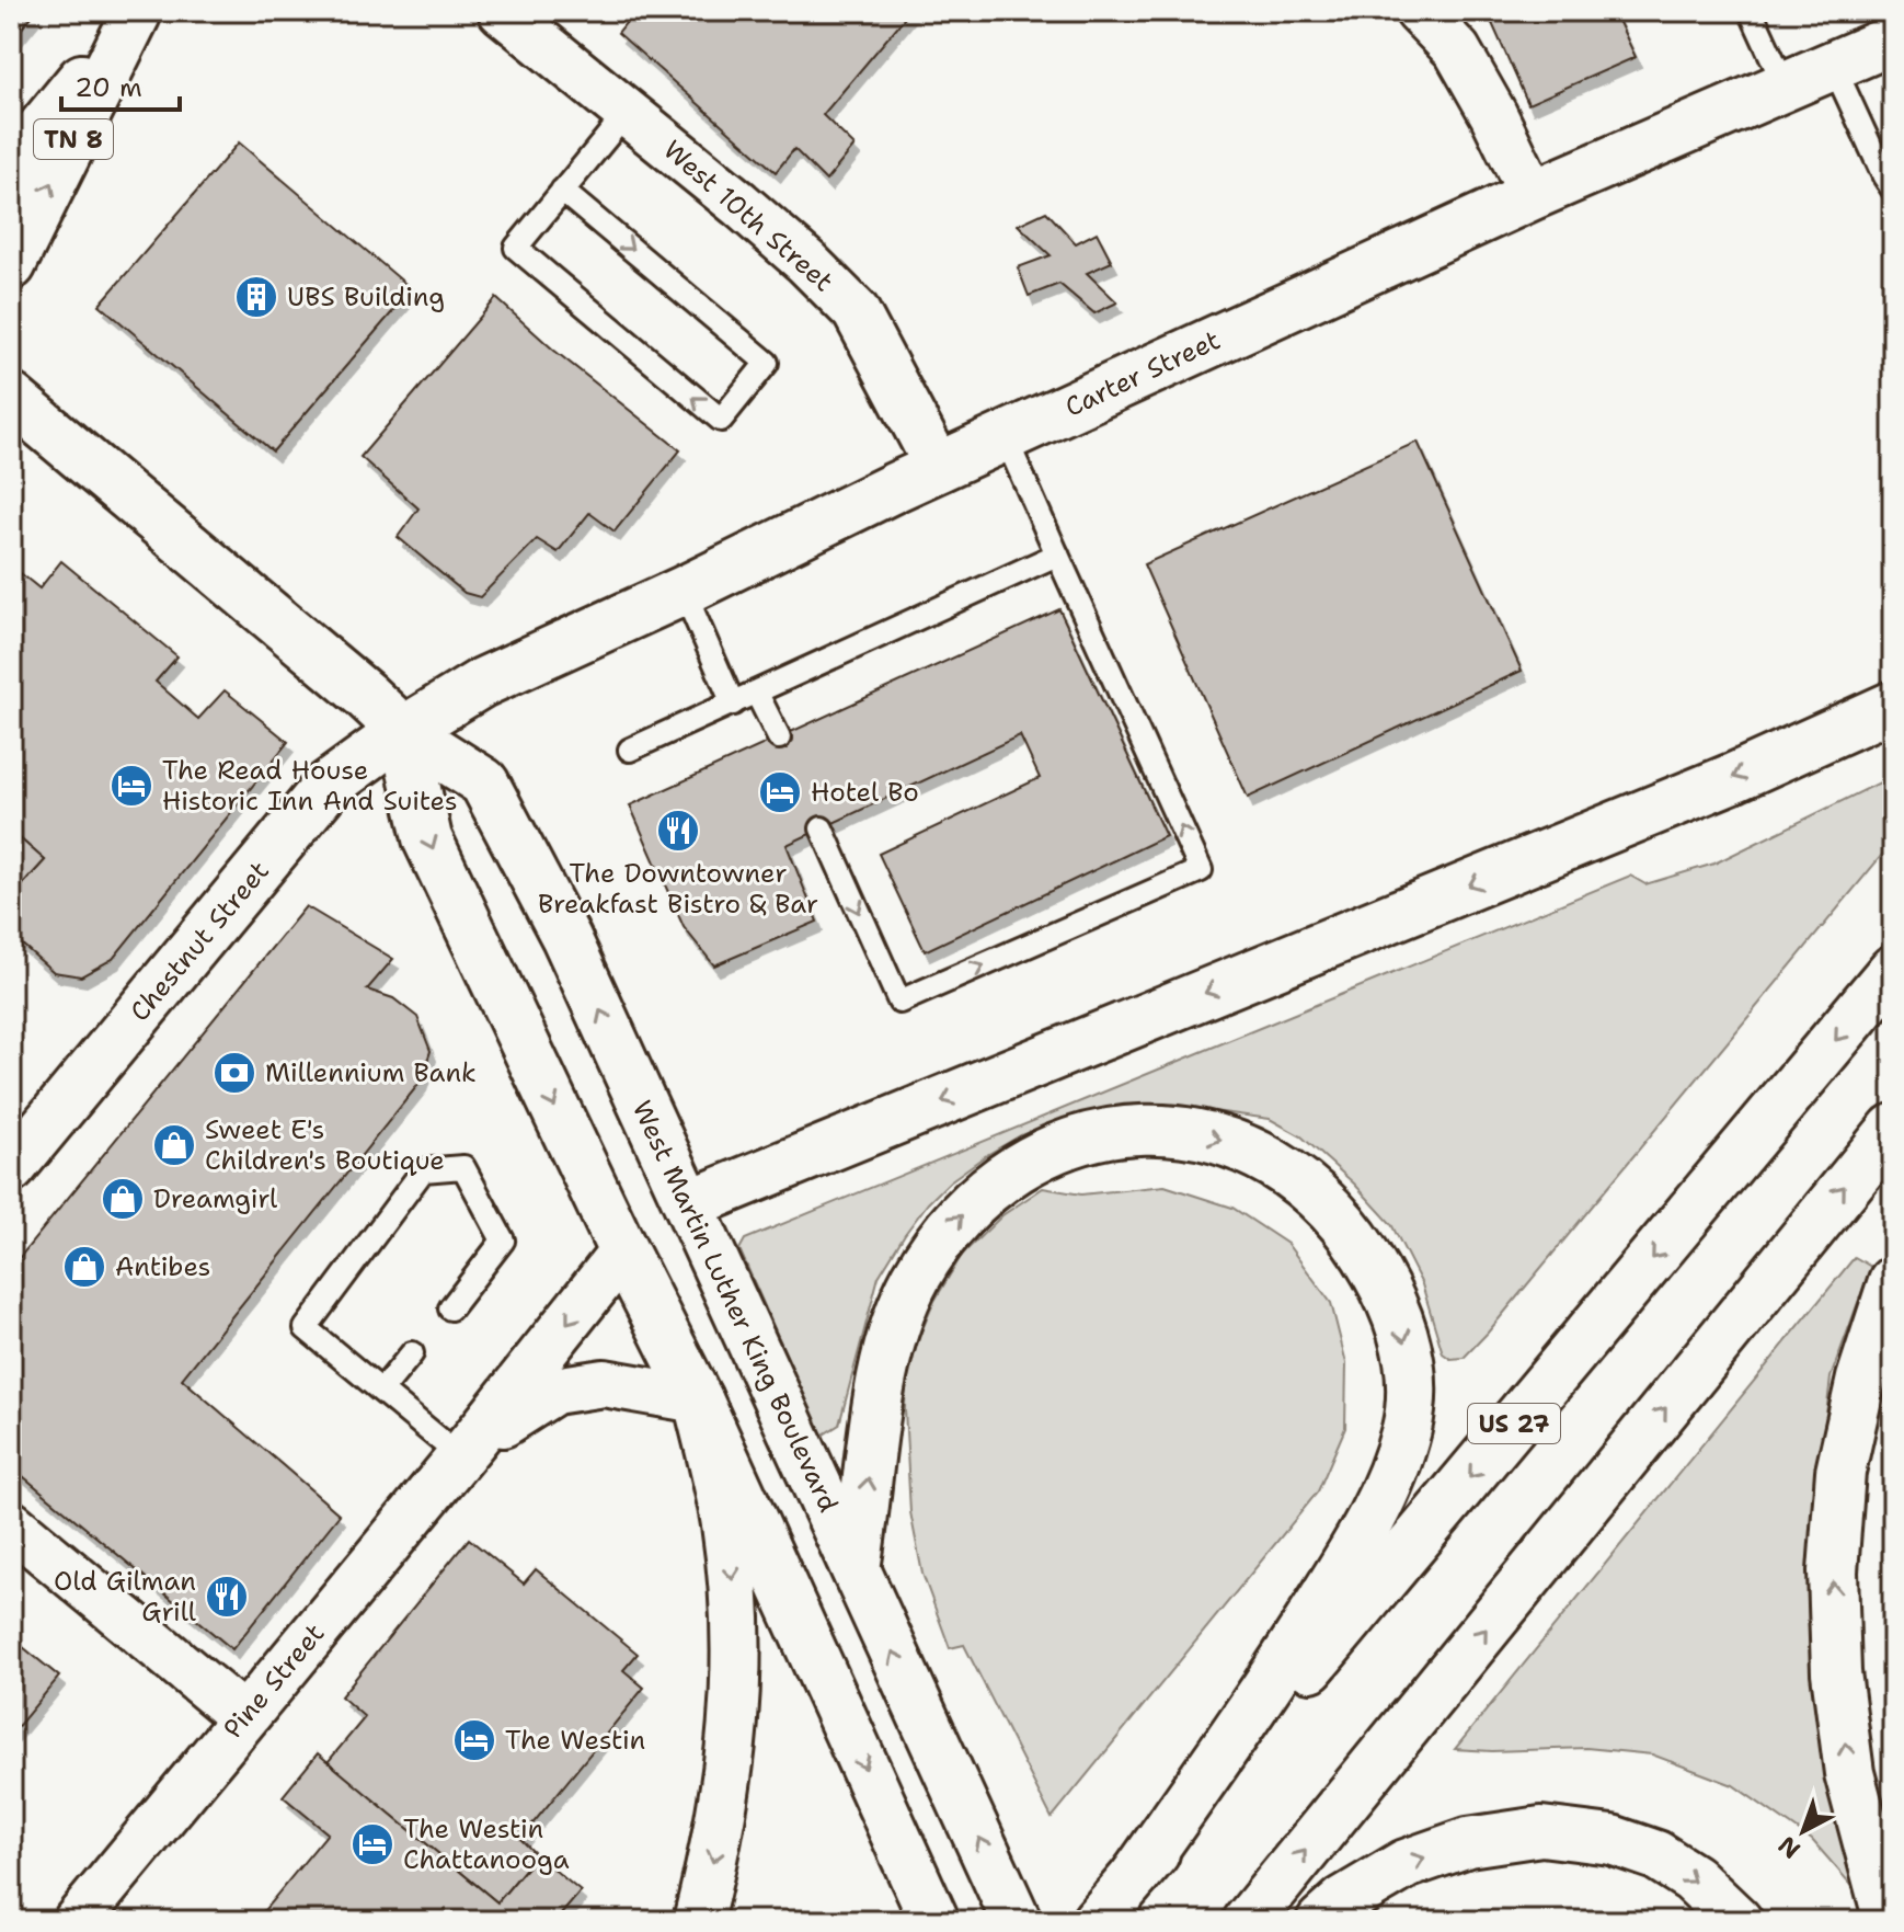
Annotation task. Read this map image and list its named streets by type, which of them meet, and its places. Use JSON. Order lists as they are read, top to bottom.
{
  "streets": {
    "main road": [
      "TN 8",
      "Carter Street",
      "Chestnut Street",
      "West Martin Luther King Boulevard",
      "US 27"
    ],
    "street": ["West 10th Street", "Pine Street"]
  },
  "crossings": [
    ["West 10th Street", "Carter Street"],
    ["Carter Street", "Chestnut Street"],
    ["Carter Street", "West Martin Luther King Boulevard"],
    ["Chestnut Street", "West Martin Luther King Boulevard"]
  ],
  "places": {
    "building": ["UBS Building"],
    "hotel": [
      "The Read House Historic Inn And Suites",
      "Hotel Bo",
      "The Westin",
      "The Westin Chattanooga"
    ],
    "restaurant": ["The Downtowner Breakfast Bistro & Bar", "Old Gilman Grill"],
    "bank": ["Millennium Bank"],
    "shop": ["Sweet E's Children's Boutique", "Dreamgirl", "Antibes"]
  },
  "scale_bar": "20 m",
  "north": "bottom left"
}
